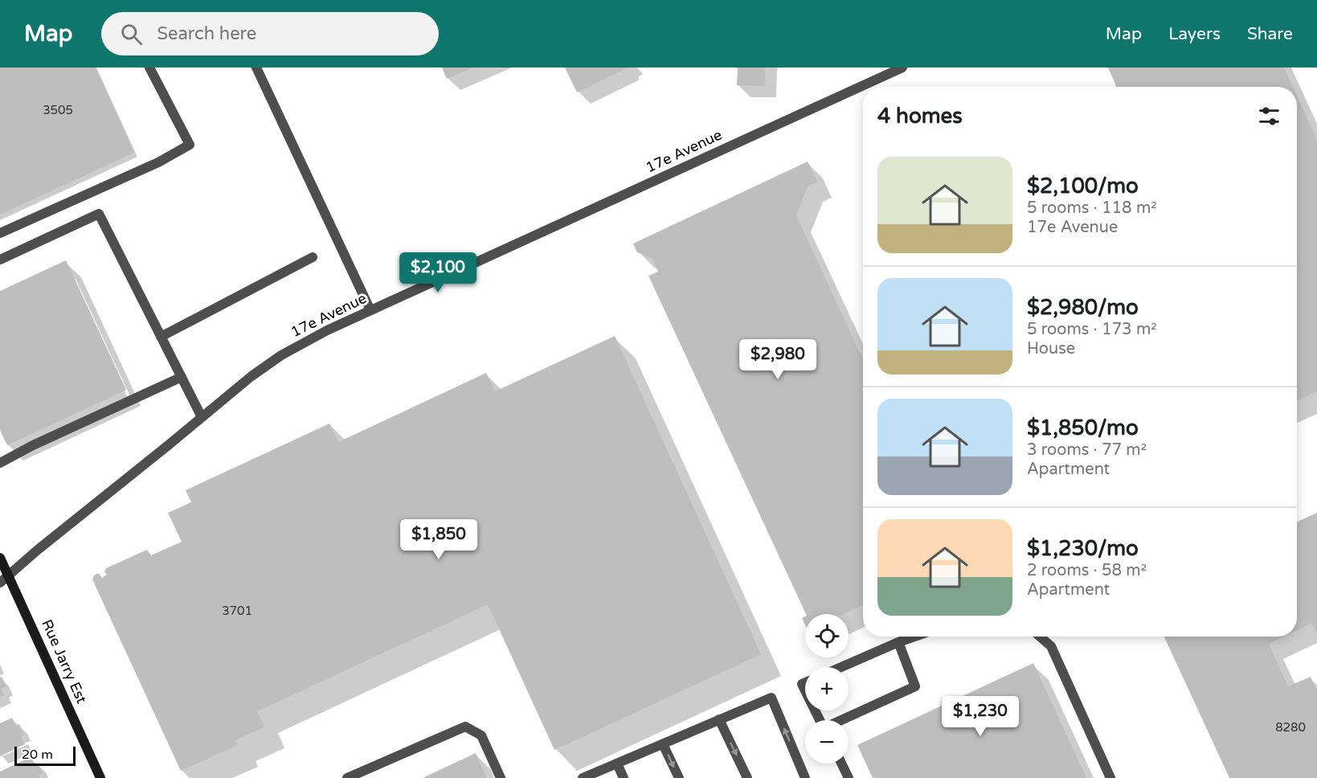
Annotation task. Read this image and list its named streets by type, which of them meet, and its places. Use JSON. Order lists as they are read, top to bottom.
{
  "streets": {
    "street": ["17e Avenue", "Rue Jarry Est"]
  },
  "crossings": [
    ["17e Avenue", "Rue Jarry Est"]
  ],
  "house_numbers": ["3505", "3701", "8280"],
  "scale_bar": "20 m",
  "page": {
    "header": "Map",
    "search": "Search here",
    "nav": ["Map", "Layers", "Share"],
    "heading": "4 homes",
    "list": [
      {
        "name": "$2,100/mo",
        "note": "5 rooms · 118 m² · 17e Avenue"
      },
      {
        "name": "$2,980/mo",
        "note": "5 rooms · 173 m² · House"
      },
      {
        "name": "$1,850/mo",
        "note": "3 rooms · 77 m² · Apartment"
      },
      {
        "name": "$1,230/mo",
        "note": "2 rooms · 58 m² · Apartment"
      }
    ],
    "price": [
      "$2,100",
      "$2,980",
      "$1,850",
      "$1,230"
    ],
    "map_buttons": ["+", "−"],
    "scale": "20 m"
  }
}
